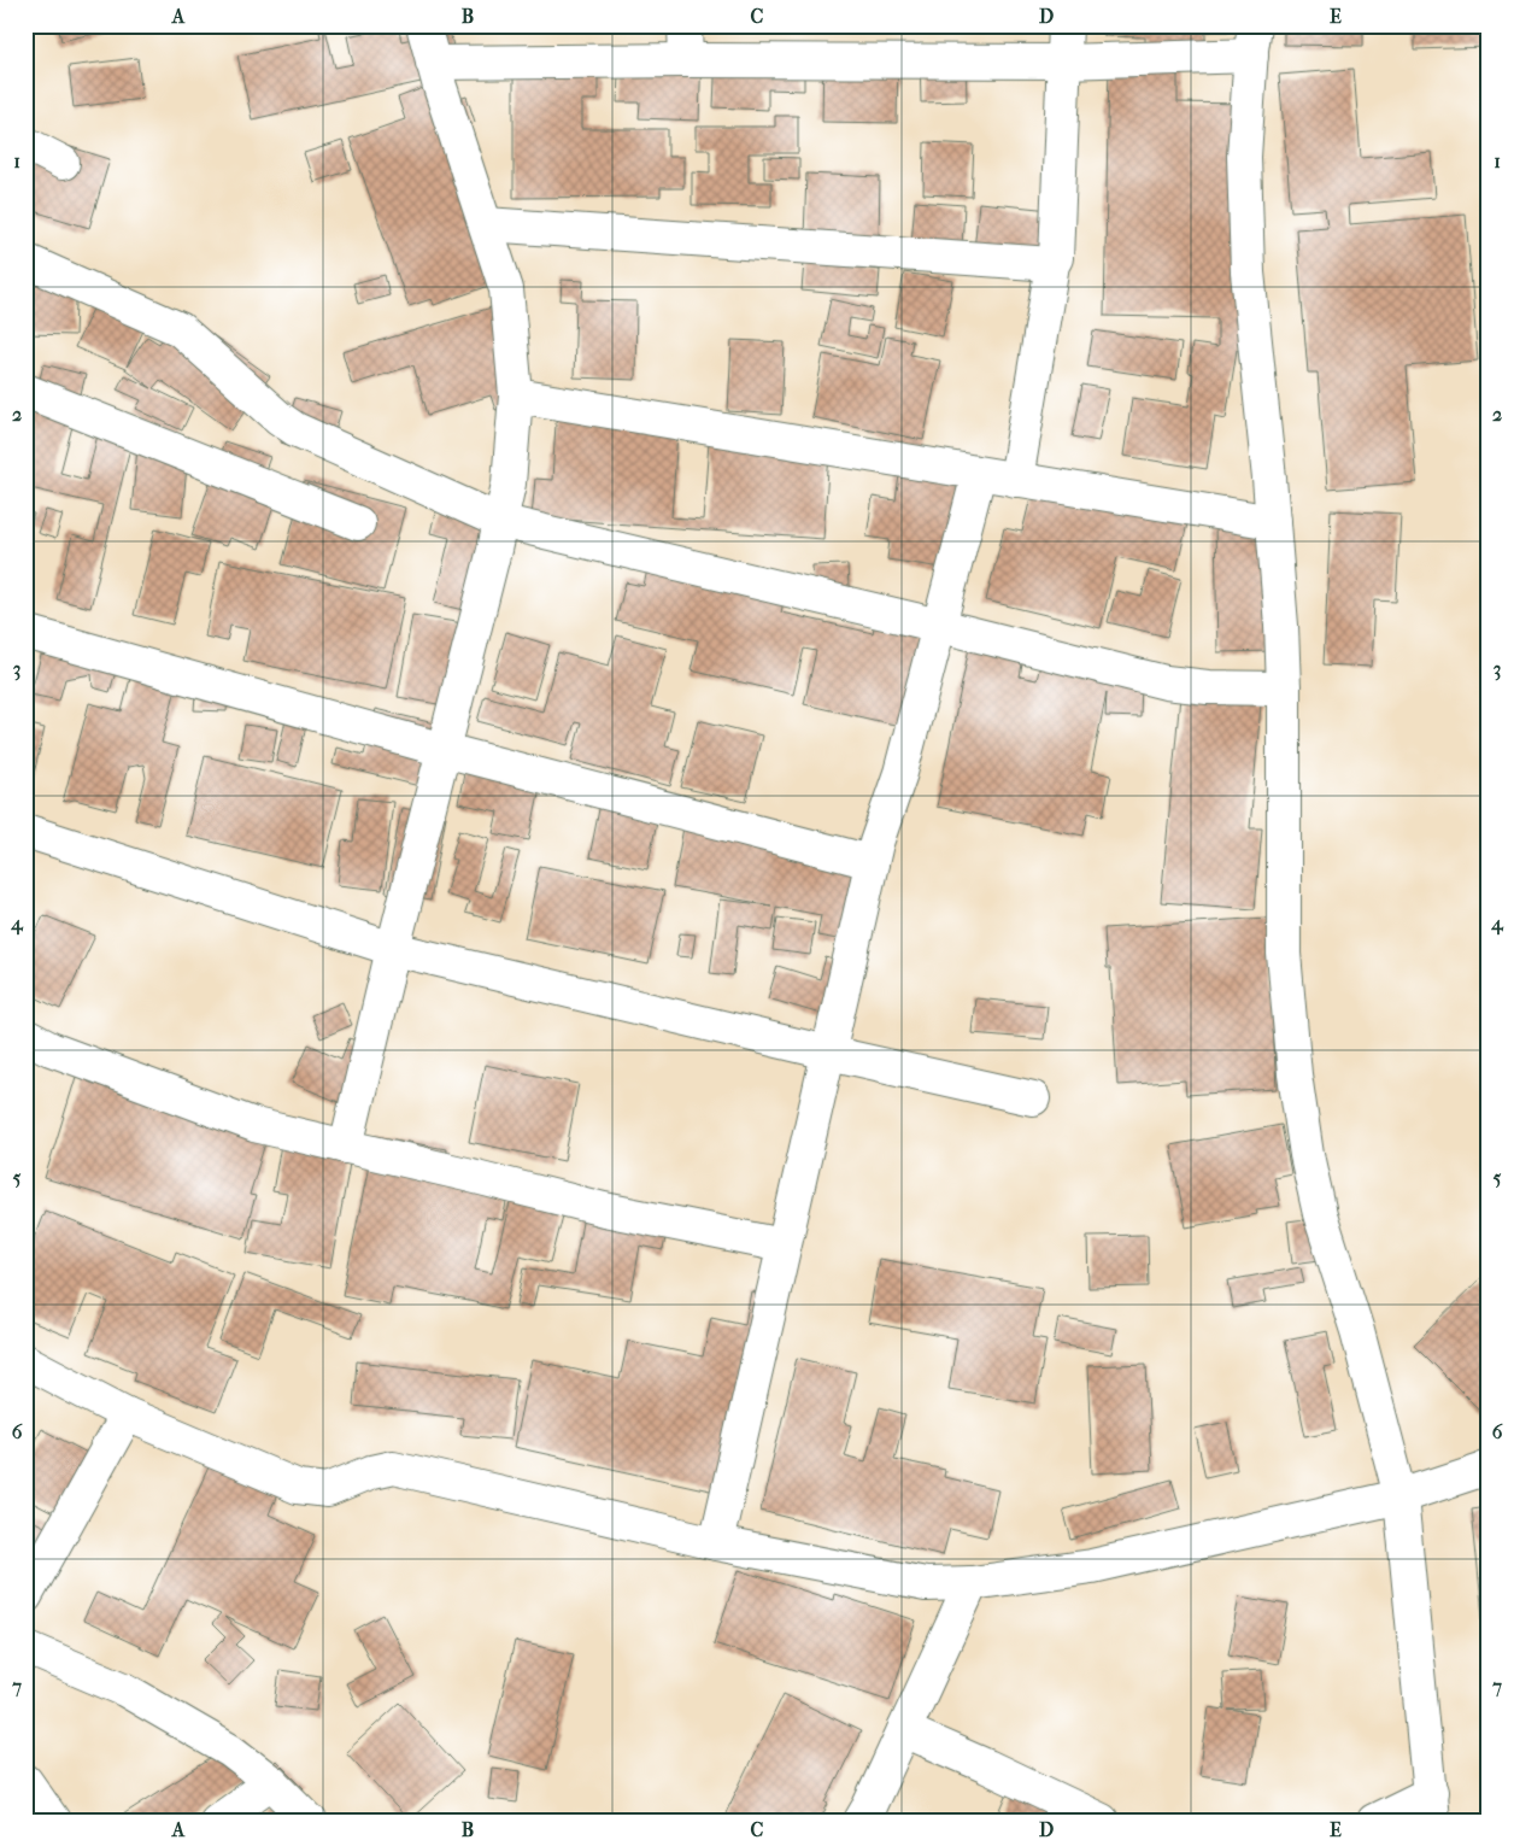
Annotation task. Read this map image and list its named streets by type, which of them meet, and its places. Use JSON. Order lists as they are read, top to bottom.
{
  "grid": {
    "columns": [
      "A",
      "B",
      "C",
      "D",
      "E"
    ],
    "rows": [
      "1",
      "2",
      "3",
      "4",
      "5",
      "6",
      "7"
    ]
  }
}
